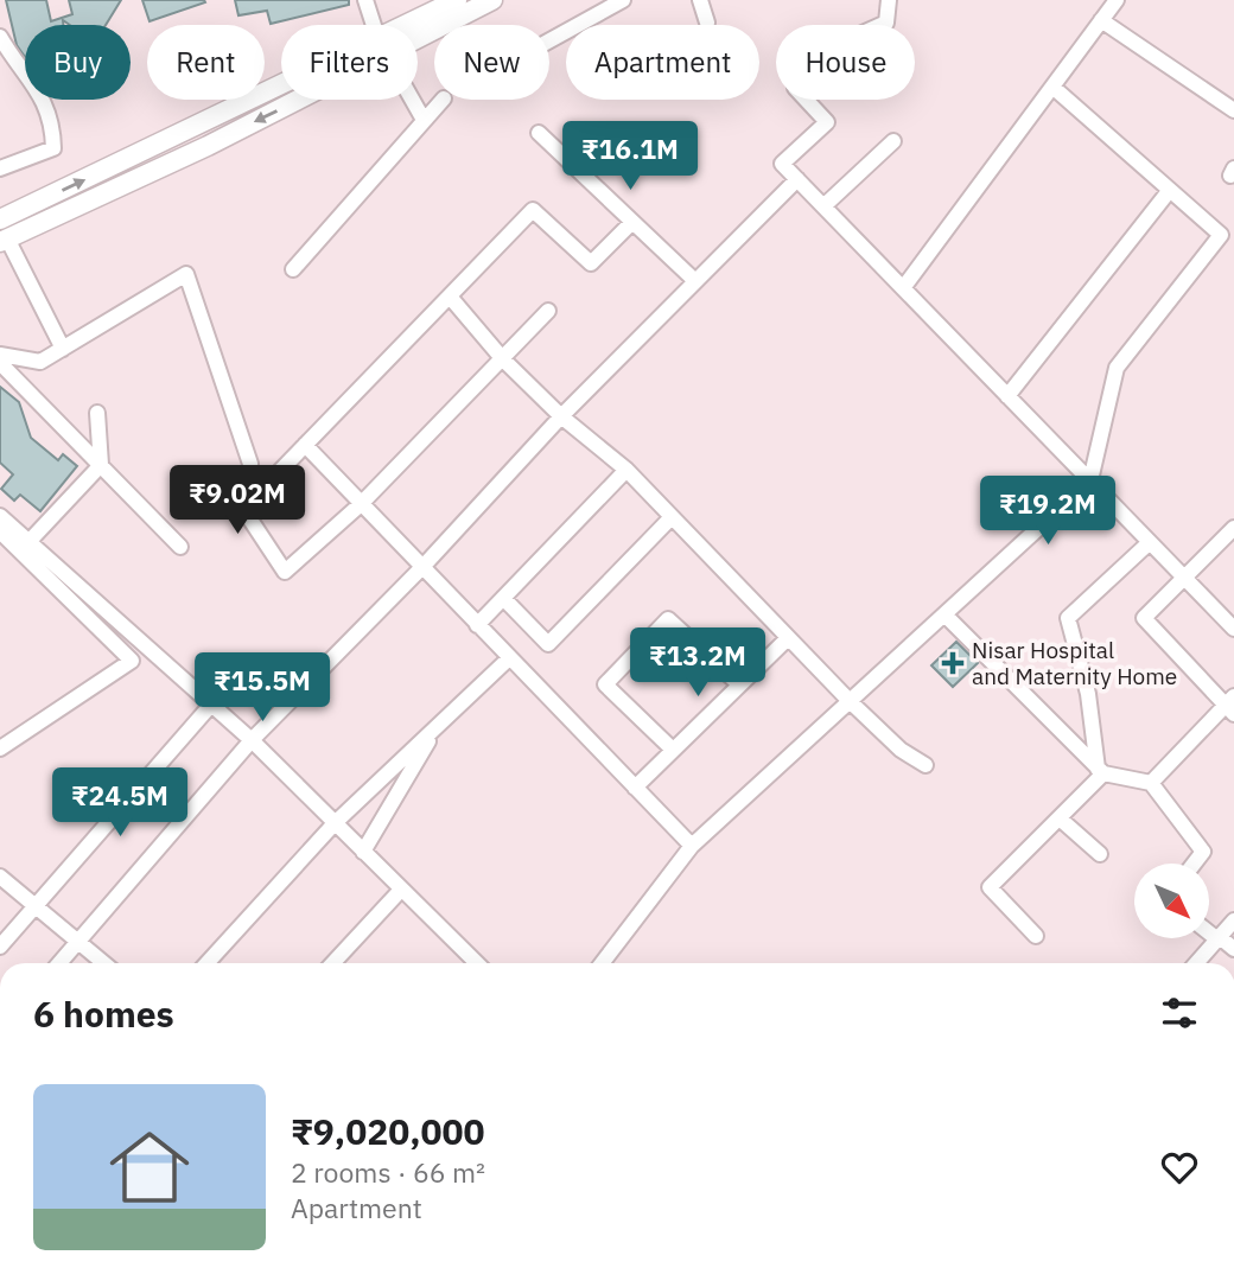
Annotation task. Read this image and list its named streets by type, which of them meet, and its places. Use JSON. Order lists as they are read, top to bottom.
{
  "places": {
    "health": ["Nisar Hospital and Maternity Home"]
  },
  "north": "bottom right",
  "page": {
    "chip": [
      "Buy",
      "Rent",
      "Filters",
      "New",
      "Apartment",
      "House"
    ],
    "price": [
      "₹16.1M",
      "₹9.02M",
      "₹19.2M",
      "₹13.2M",
      "₹15.5M",
      "₹24.5M"
    ],
    "heading": "6 homes",
    "list": [
      {
        "name": "₹9,020,000",
        "note": "2 rooms · 66 m² · Apartment"
      }
    ]
  }
}
